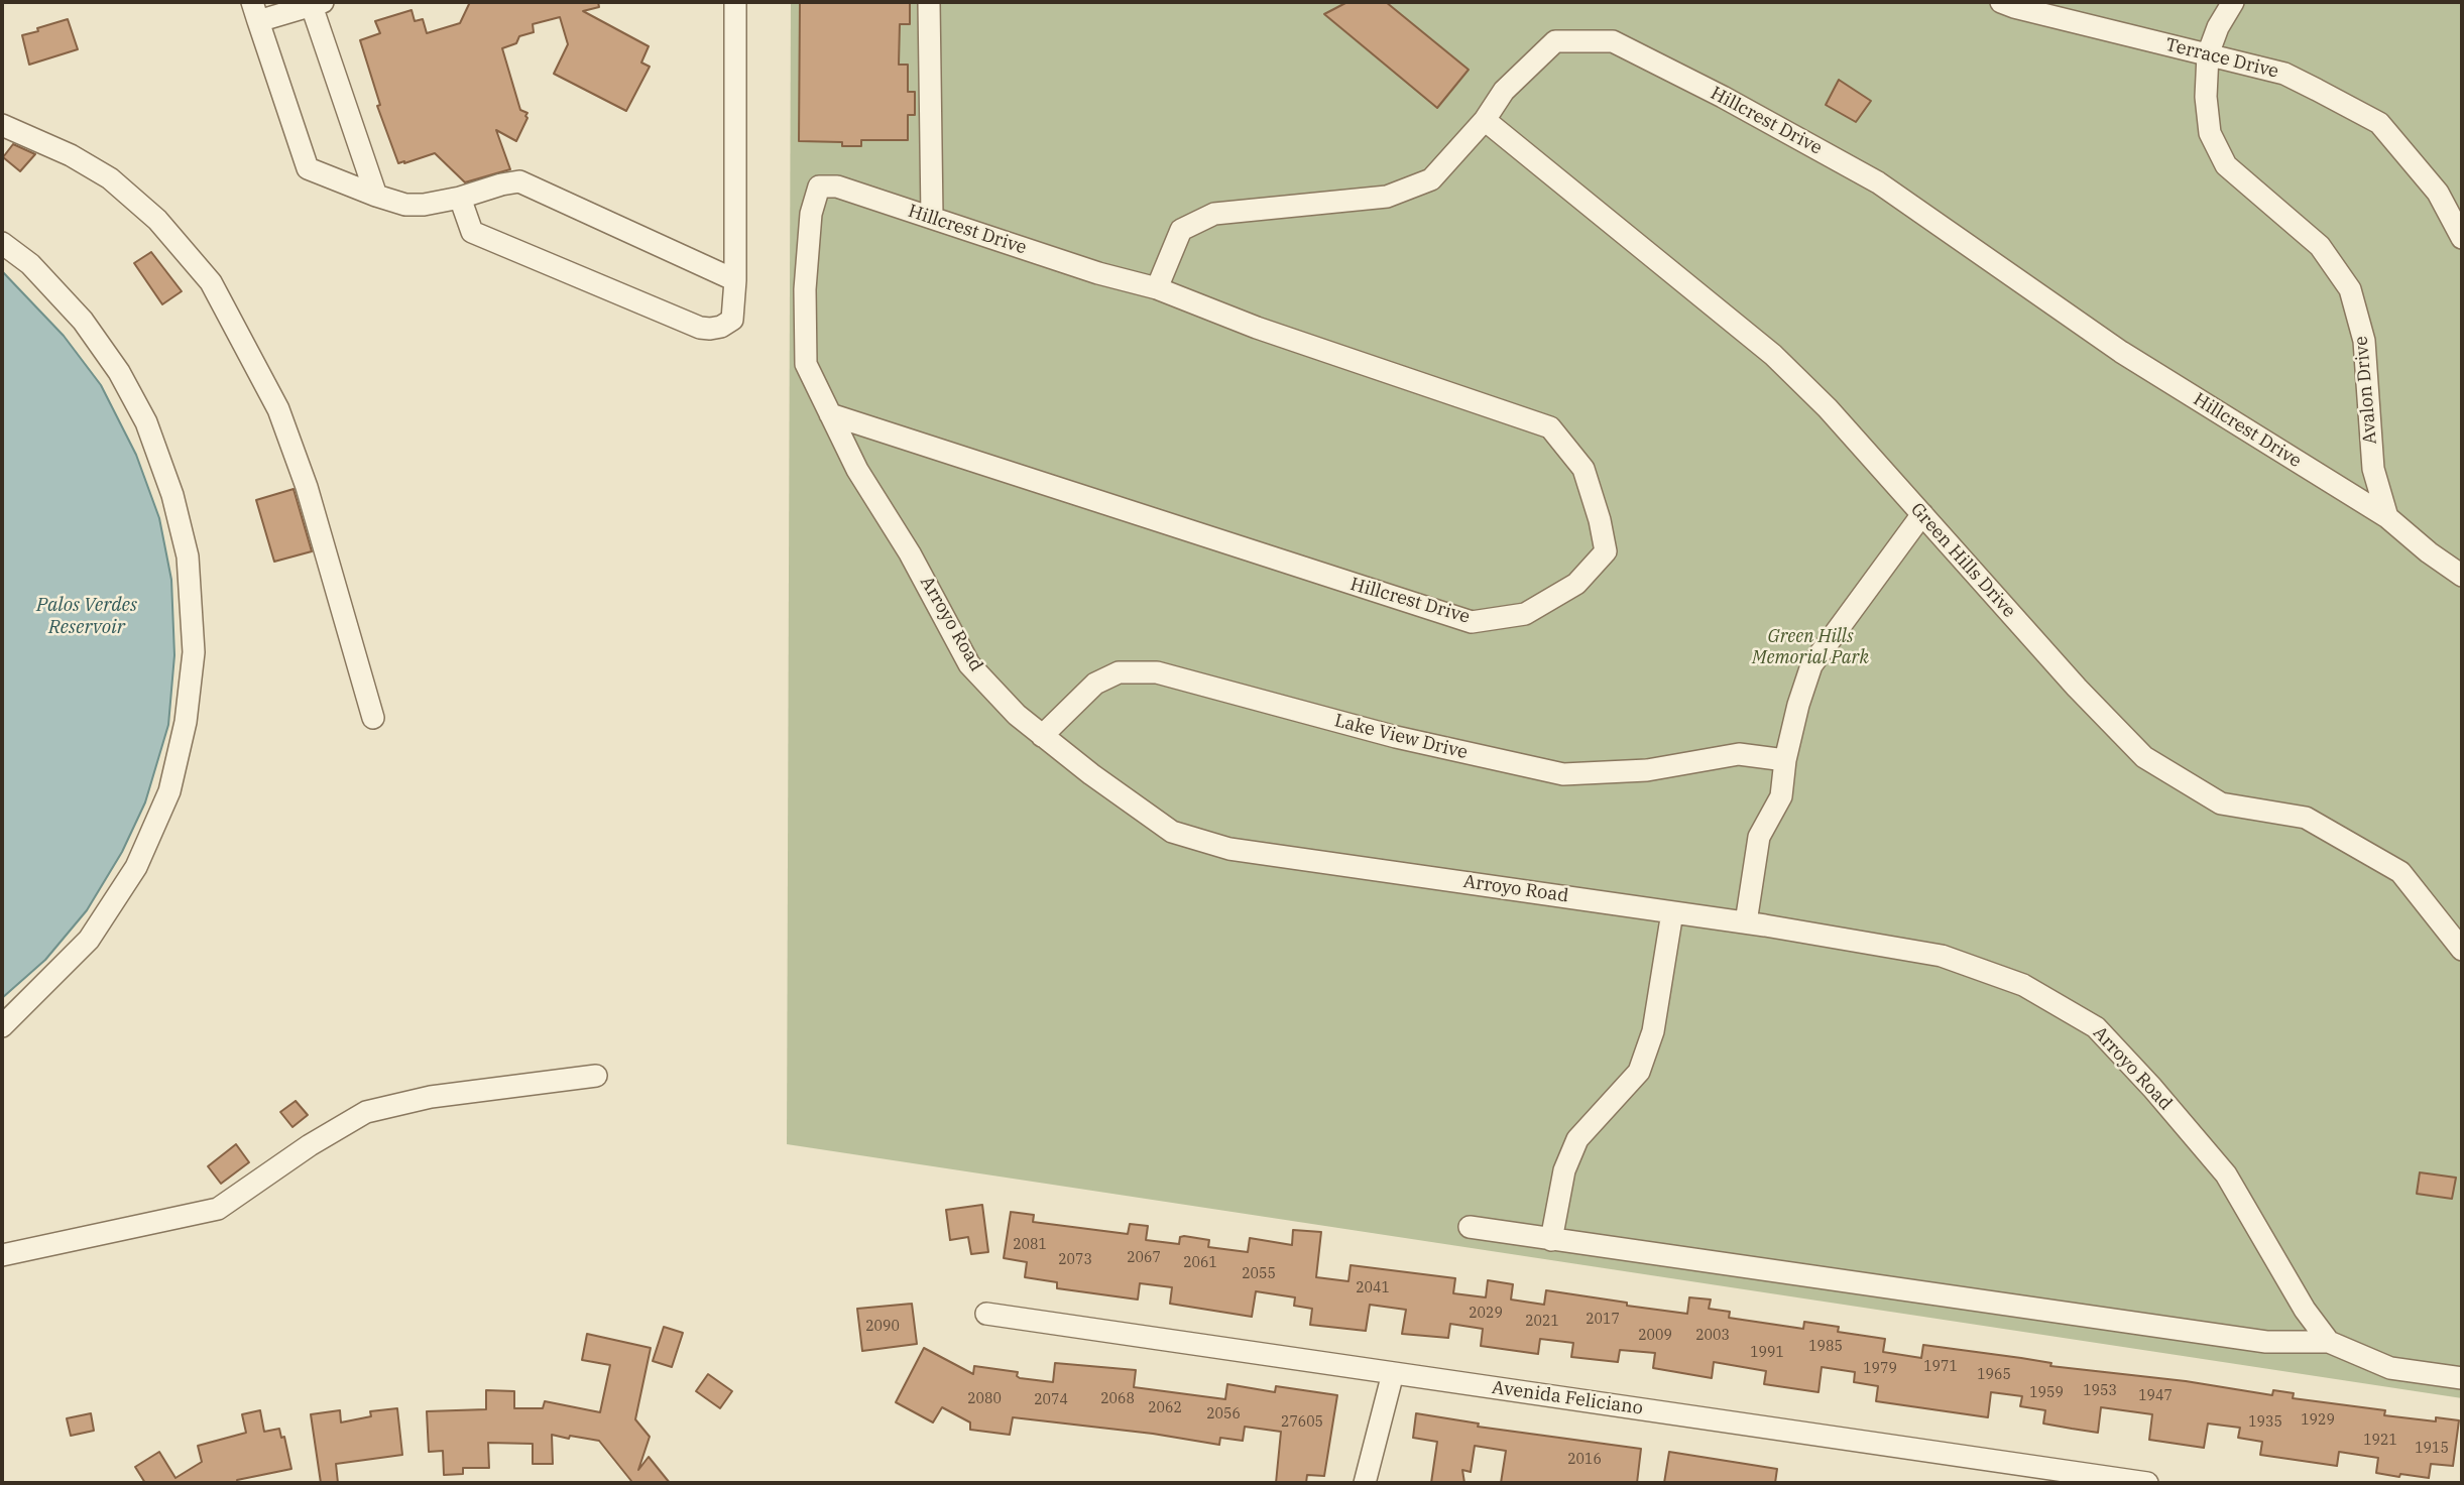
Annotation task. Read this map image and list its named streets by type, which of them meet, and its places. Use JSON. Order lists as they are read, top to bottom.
{
  "streets": {
    "street": [
      "Terrace Drive",
      "Hillcrest Drive",
      "Avalon Drive",
      "Green Hills Drive",
      "Arroyo Road",
      "Lake View Drive",
      "Avenida Feliciano"
    ]
  },
  "crossings": [
    ["Terrace Drive", "Avalon Drive"],
    ["Hillcrest Drive", "Avalon Drive"],
    ["Hillcrest Drive", "Green Hills Drive"],
    ["Hillcrest Drive", "Arroyo Road"],
    ["Arroyo Road", "Lake View Drive"]
  ],
  "water": ["Palos Verdes Reservoir"],
  "parks": ["Green Hills Memorial Park"],
  "house_numbers": [
    "2081",
    "2067",
    "2073",
    "2061",
    "2055",
    "2041",
    "2029",
    "2017",
    "2021",
    "2090",
    "2009",
    "2003",
    "1985",
    "1991",
    "1971",
    "1979",
    "1965",
    "1953",
    "1959",
    "1947",
    "2080",
    "2068",
    "2074",
    "2062",
    "2056",
    "1929",
    "27605",
    "1935",
    "1921",
    "1915",
    "2016"
  ]
}
